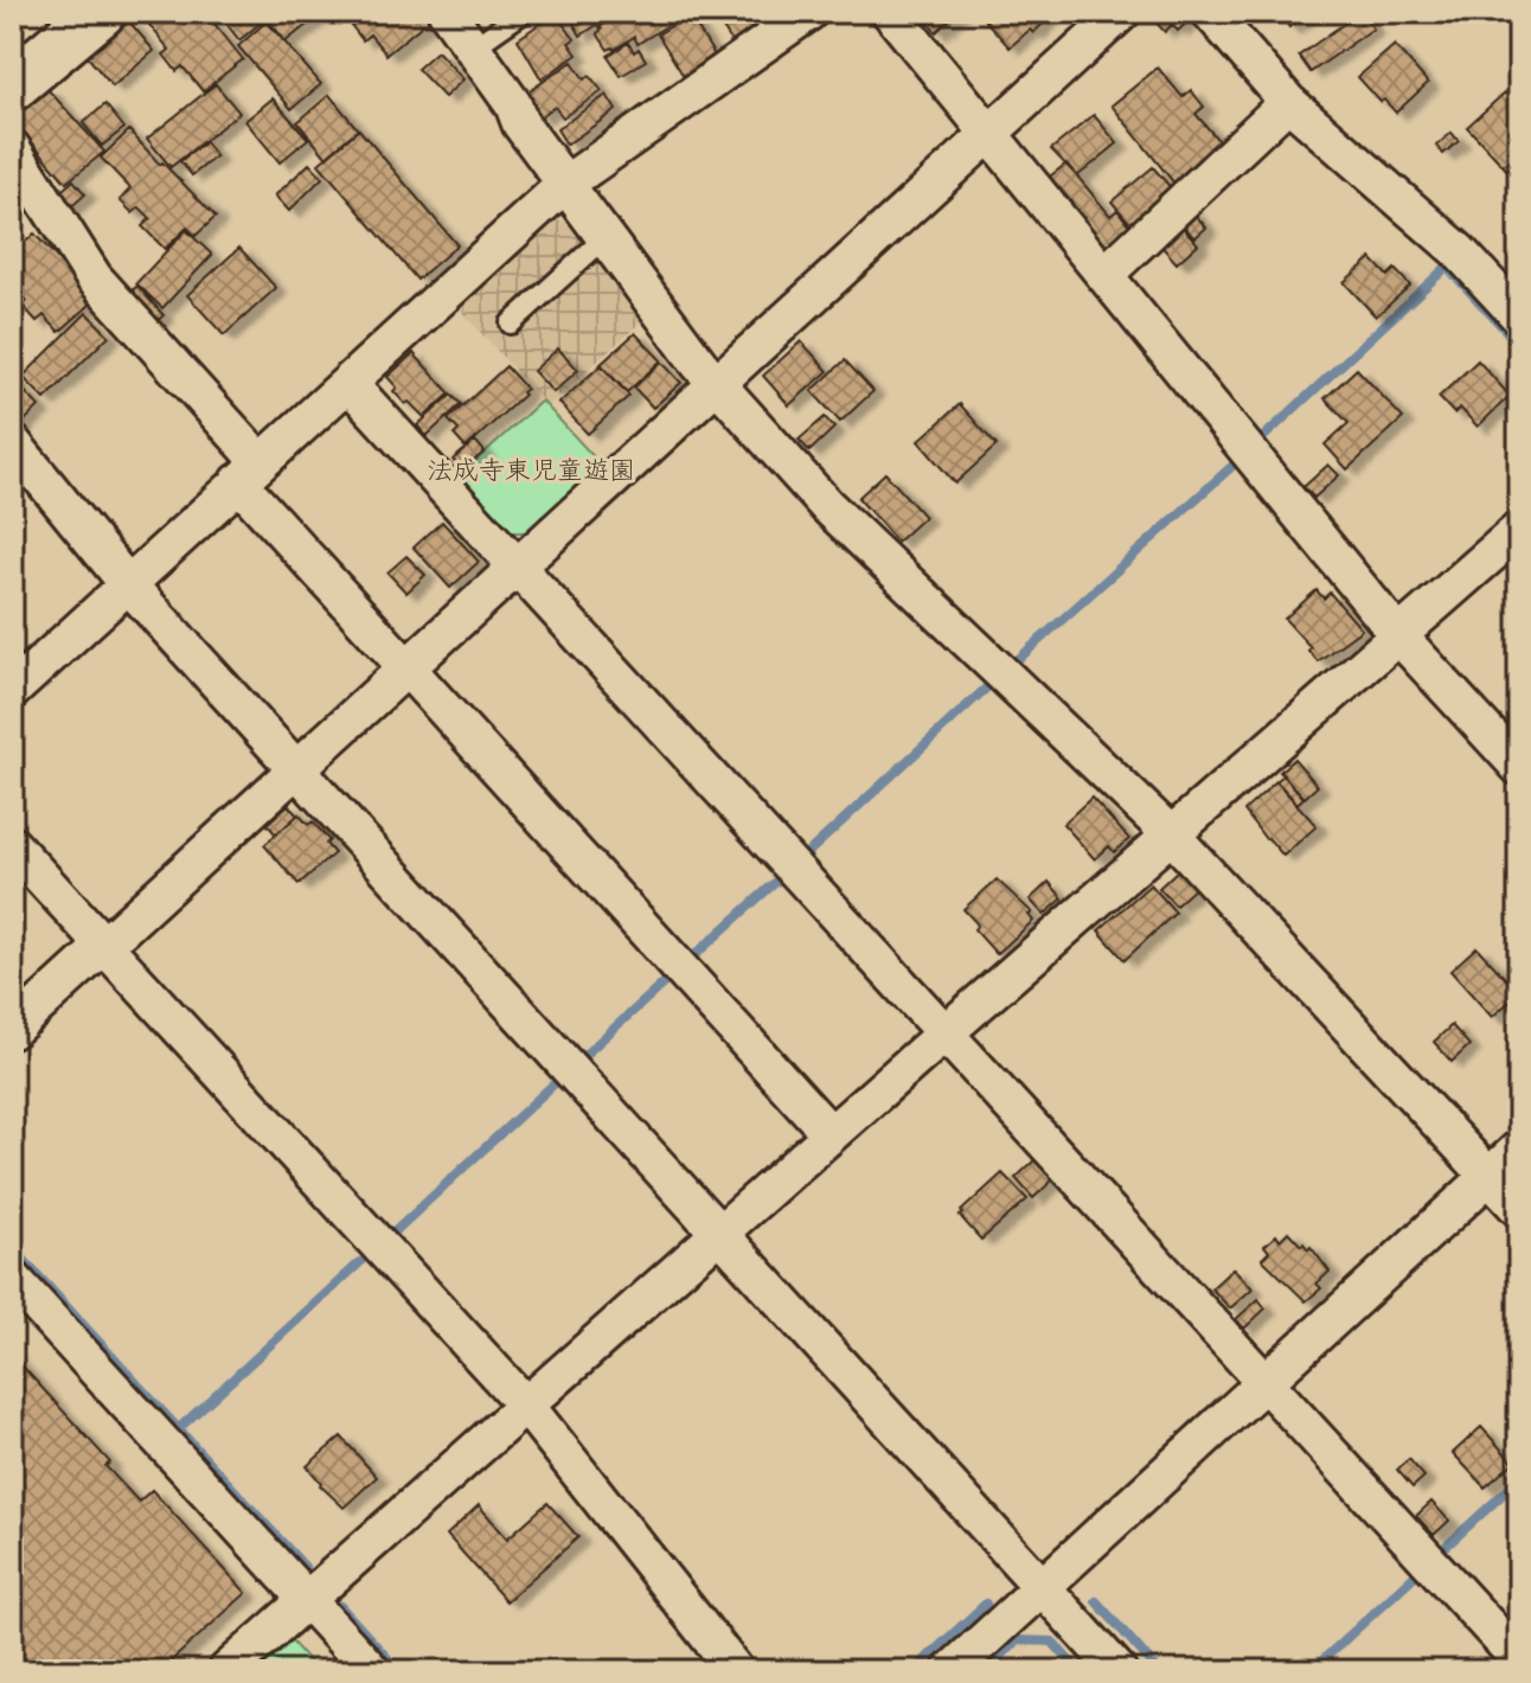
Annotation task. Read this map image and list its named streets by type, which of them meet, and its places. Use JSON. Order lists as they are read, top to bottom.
{
  "parks": ["法成寺東児童遊園"]
}
